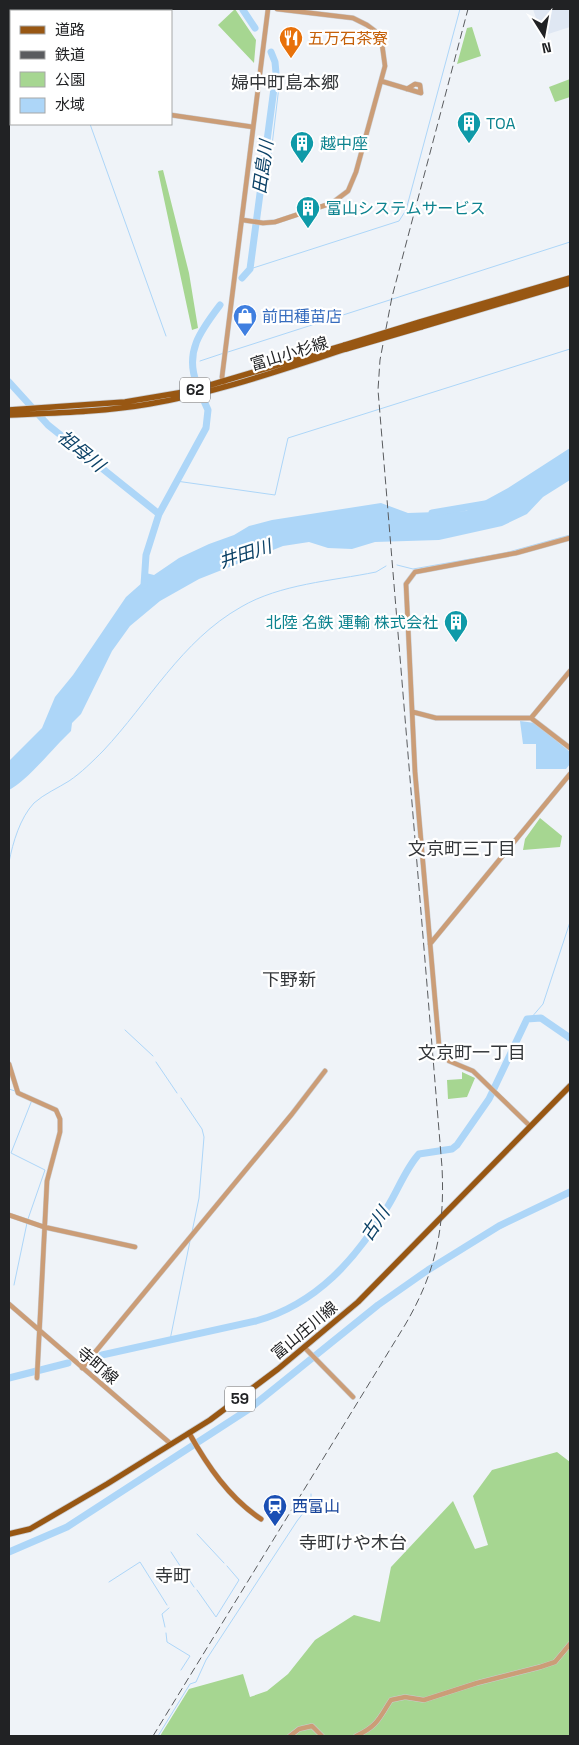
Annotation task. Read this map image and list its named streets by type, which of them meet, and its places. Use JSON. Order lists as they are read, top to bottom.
{
  "streets": {
    "main road": [
      "富山小杉線",
      "62",
      "富山庄川線",
      "59"
    ],
    "street": ["寺町線"]
  },
  "crossings": [
    ["富山庄川線", "寺町線"]
  ],
  "districts": [
    "婦中町島本郷",
    "文京町三丁目",
    "下野新",
    "文京町一丁目",
    "寺町けや木台",
    "寺町"
  ],
  "water": [
    "田島川",
    "祖母川",
    "井田川",
    "古川"
  ],
  "places": {
    "restaurant": ["五万石茶寮"],
    "building": [
      "TOA",
      "越中座",
      "富山システムサービス",
      "北陸 名鉄 運輸 株式会社"
    ],
    "shop": ["前田種苗店"],
    "station": ["西富山"]
  },
  "legend": [
    "道路",
    "鉄道",
    "公園",
    "水域"
  ],
  "north": "bottom"
}
